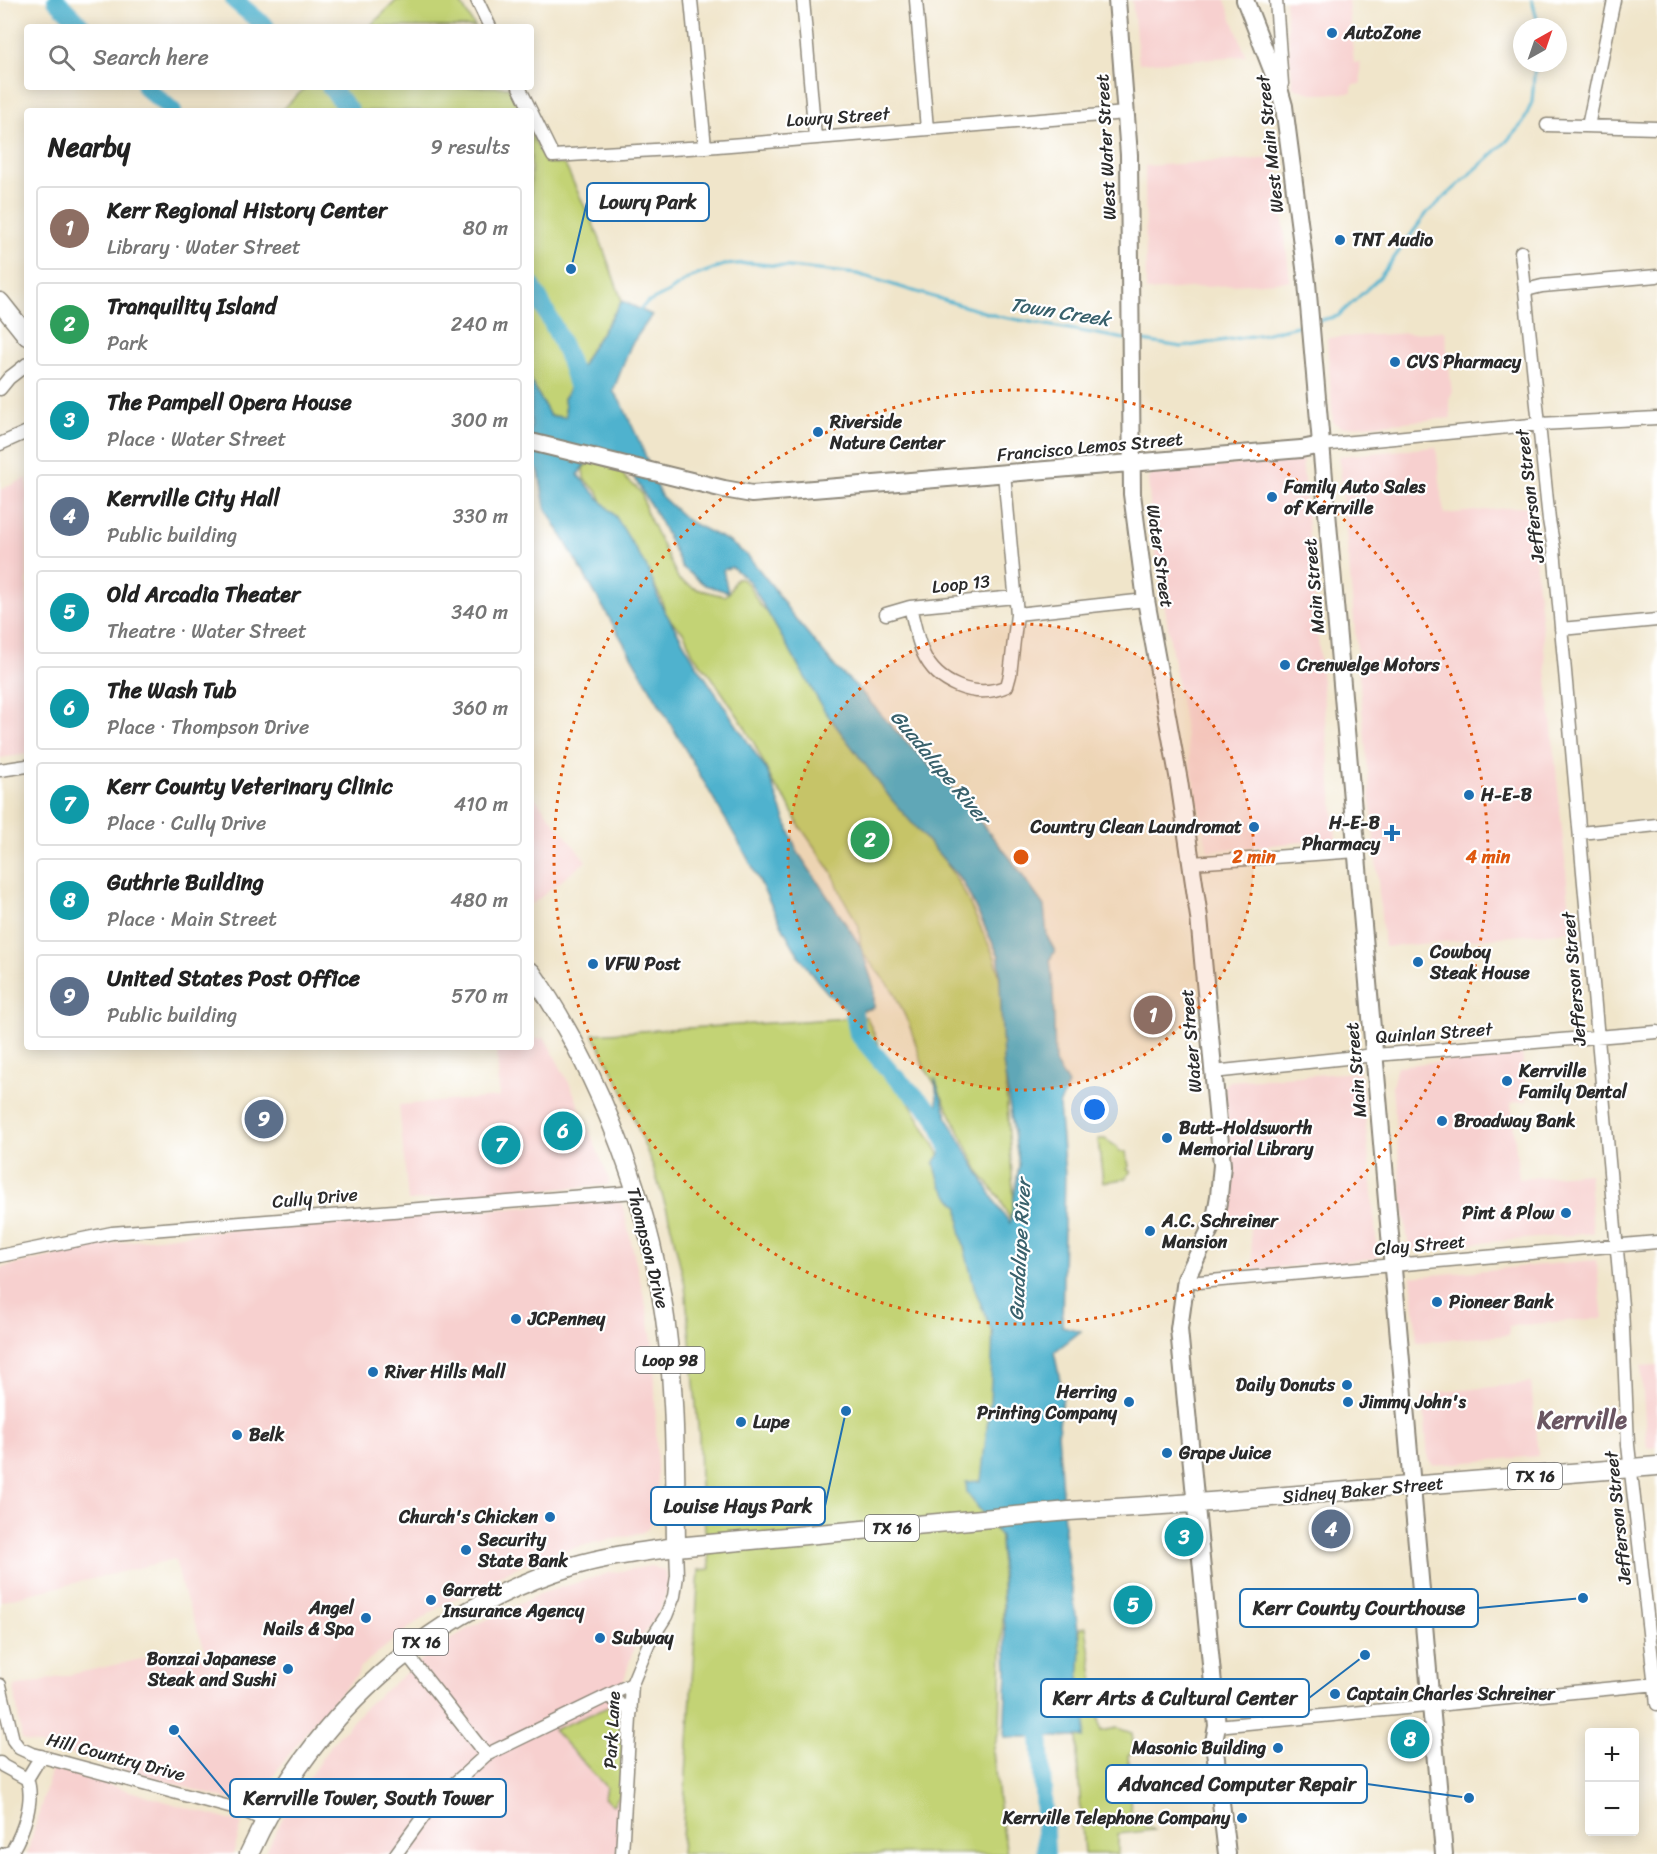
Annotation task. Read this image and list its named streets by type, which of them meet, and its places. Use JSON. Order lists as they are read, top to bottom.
{
  "streets": {
    "main road": [
      "Thompson Drive",
      "Loop 98",
      "TX 16",
      "Sidney Baker Street"
    ],
    "street": [
      "Lowry Street",
      "West Main Street",
      "West Water Street",
      "Francisco Lemos Street",
      "Jefferson Street",
      "Water Street",
      "Loop 13",
      "Main Street",
      "Quinlan Street",
      "Cully Drive",
      "Clay Street",
      "Park Lane",
      "Hill Country Drive"
    ]
  },
  "crossings": [
    ["Lowry Street", "West Water Street"],
    ["West Main Street", "Main Street"],
    ["West Water Street", "Water Street"],
    ["Francisco Lemos Street", "Jefferson Street"],
    ["Francisco Lemos Street", "Water Street"],
    ["Francisco Lemos Street", "Main Street"],
    ["Jefferson Street", "Quinlan Street"],
    ["Jefferson Street", "Clay Street"],
    ["Jefferson Street", "Sidney Baker Street"],
    ["Water Street", "Quinlan Street"],
    ["Water Street", "Clay Street"],
    ["Water Street", "Sidney Baker Street"],
    ["Main Street", "Quinlan Street"],
    ["Main Street", "Clay Street"],
    ["Main Street", "Sidney Baker Street"],
    ["Cully Drive", "Thompson Drive"],
    ["Thompson Drive", "TX 16"],
    ["Thompson Drive", "Sidney Baker Street"],
    ["Thompson Drive", "Park Lane"],
    ["TX 16", "Sidney Baker Street"],
    ["TX 16", "Park Lane"],
    ["TX 16", "Hill Country Drive"],
    ["Sidney Baker Street", "Park Lane"]
  ],
  "districts": ["Kerrville"],
  "water": ["Town Creek", "Guadalupe River"],
  "places": {
    "other": [
      "AutoZone",
      "TNT Audio",
      "Lowry Park",
      "CVS Pharmacy",
      "Riverside Nature Center",
      "Family Auto Sales of Kerrville",
      "Crenwelge Motors",
      "H-E-B",
      "Country Clean Laundromat",
      "Cowboy Steak House",
      "VFW Post",
      "Kerrville Family Dental",
      "Broadway Bank",
      "Butt-Holdsworth Memorial Library",
      "Pint & Plow",
      "A.C. Schreiner Mansion",
      "Pioneer Bank",
      "JCPenney",
      "River Hills Mall",
      "Daily Donuts",
      "Herring Printing Company",
      "Jimmy John's",
      "Louise Hays Park",
      "Lupe",
      "Belk",
      "Grape Juice",
      "Church's Chicken",
      "Security State Bank",
      "Kerr County Courthouse",
      "Garrett Insurance Agency",
      "Angel Nails & Spa",
      "Subway",
      "Kerr Arts & Cultural Center",
      "Bonzai Japanese Steak and Sushi",
      "Captain Charles Schreiner",
      "Kerrville Tower, South Tower",
      "Masonic Building",
      "Advanced Computer Repair",
      "Kerrville Telephone Company"
    ],
    "health": ["H-E-B Pharmacy"]
  },
  "north": "top right",
  "page": {
    "search": "Search here",
    "heading": ["Nearby", "9 results"],
    "list": [
      {
        "mark": "1",
        "name": "Kerr Regional History Center",
        "note": "Library · Water Street",
        "value": "80 m"
      },
      {
        "mark": "2",
        "name": "Tranquility Island",
        "note": "Park",
        "value": "240 m"
      },
      {
        "mark": "3",
        "name": "The Pampell Opera House",
        "note": "Place · Water Street",
        "value": "300 m"
      },
      {
        "mark": "4",
        "name": "Kerrville City Hall",
        "note": "Public building",
        "value": "330 m"
      },
      {
        "mark": "5",
        "name": "Old Arcadia Theater",
        "note": "Theatre · Water Street",
        "value": "340 m"
      },
      {
        "mark": "6",
        "name": "The Wash Tub",
        "note": "Place · Thompson Drive",
        "value": "360 m"
      },
      {
        "mark": "7",
        "name": "Kerr County Veterinary Clinic",
        "note": "Place · Cully Drive",
        "value": "410 m"
      },
      {
        "mark": "8",
        "name": "Guthrie Building",
        "note": "Place · Main Street",
        "value": "480 m"
      },
      {
        "mark": "9",
        "name": "United States Post Office",
        "note": "Public building",
        "value": "570 m"
      }
    ],
    "pins": [
      "2",
      "1",
      "9",
      "6",
      "7",
      "4",
      "3",
      "5",
      "8"
    ],
    "map_buttons": ["+", "−"]
  },
  "rings": ["2 min", "4 min"]
}
